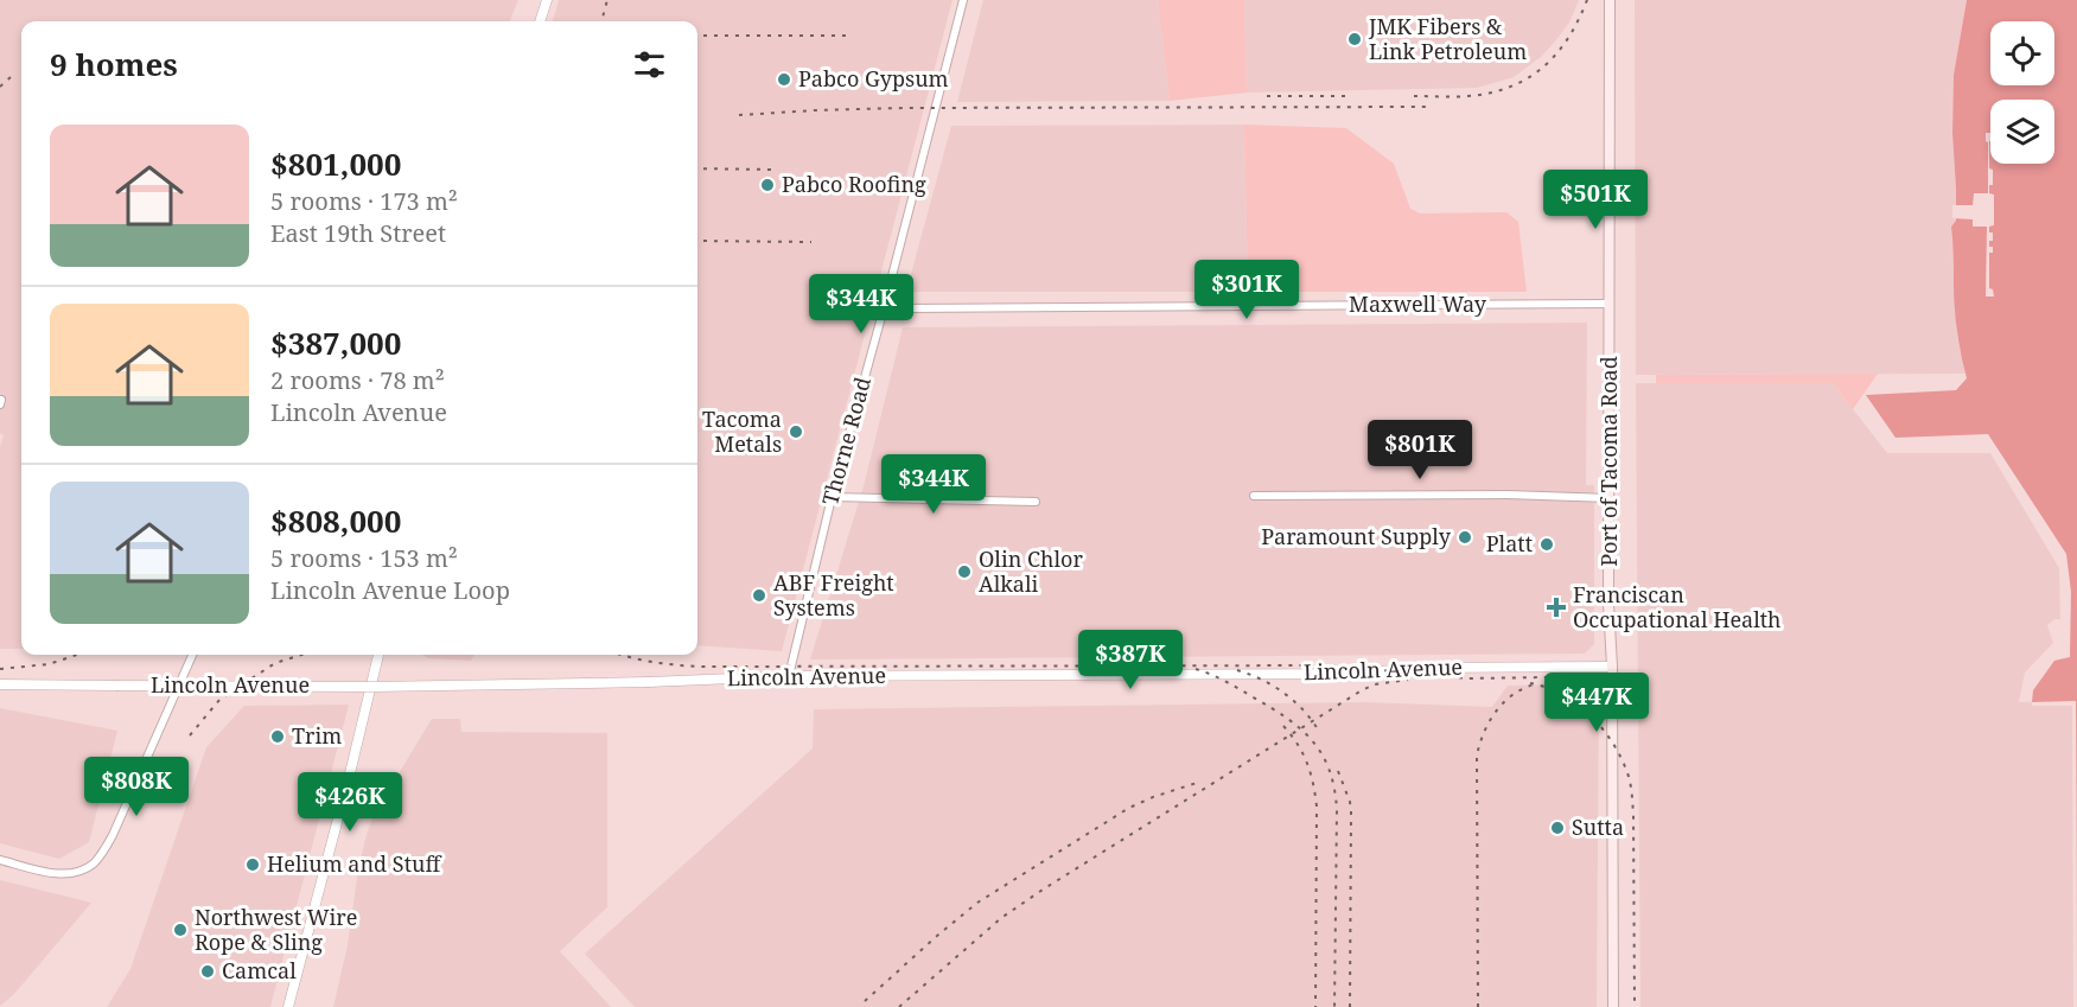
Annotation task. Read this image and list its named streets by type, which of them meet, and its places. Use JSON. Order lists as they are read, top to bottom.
{
  "streets": {
    "main road": ["Port of Tacoma Road"],
    "street": ["Maxwell Way", "Thorne Road", "Lincoln Avenue"]
  },
  "crossings": [
    ["Maxwell Way", "Thorne Road"],
    ["Maxwell Way", "Port of Tacoma Road"],
    ["Thorne Road", "Lincoln Avenue"],
    ["Port of Tacoma Road", "Lincoln Avenue"]
  ],
  "places": {
    "other": [
      "JMK Fibers & Link Petroleum",
      "Pabco Gypsum",
      "Pabco Roofing",
      "Tacoma Metals",
      "Paramount Supply",
      "Platt",
      "Olin Chlor Alkali",
      "ABF Freight Systems",
      "Trim",
      "Sutta",
      "Helium and Stuff",
      "Northwest Wire Rope & Sling",
      "Camcal"
    ],
    "health": ["Franciscan Occupational Health"]
  },
  "page": {
    "heading": "9 homes",
    "list": [
      {
        "name": "$801,000",
        "note": "5 rooms · 173 m² · East 19th Street"
      },
      {
        "name": "$387,000",
        "note": "2 rooms · 78 m² · Lincoln Avenue"
      },
      {
        "name": "$808,000",
        "note": "5 rooms · 153 m² · Lincoln Avenue Loop"
      }
    ],
    "price": [
      "$501K",
      "$301K",
      "$344K",
      "$801K",
      "$344K",
      "$387K",
      "$447K",
      "$808K",
      "$426K"
    ]
  }
}
